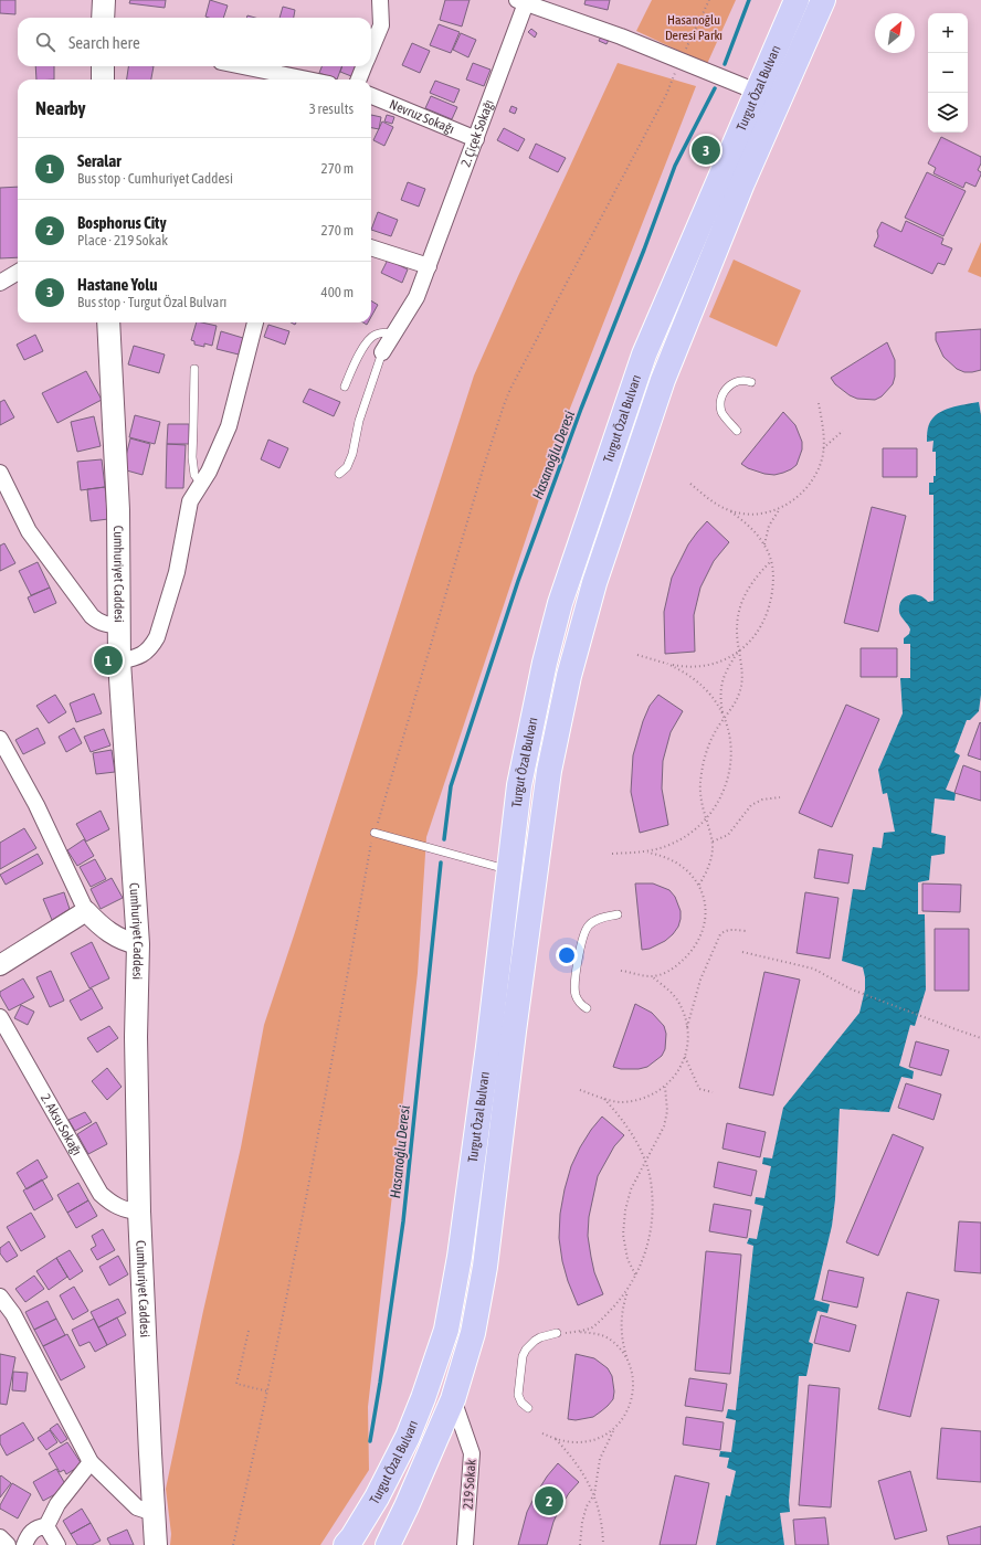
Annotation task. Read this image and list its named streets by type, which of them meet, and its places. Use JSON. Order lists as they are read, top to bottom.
{
  "streets": {
    "main road": ["Turgut Özal Bulvarı", "Cumhuriyet Caddesi"],
    "street": [
      "Nevruz Sokağı",
      "2. Çiçek Sokağı",
      "2. Aksu Sokağı",
      "219 Sokak"
    ]
  },
  "crossings": [
    ["Turgut Özal Bulvarı", "219 Sokak"],
    ["Nevruz Sokağı", "2. Çiçek Sokağı"],
    ["Cumhuriyet Caddesi", "2. Aksu Sokağı"]
  ],
  "water": ["Hasanoğlu Deresi"],
  "parks": ["Hasanoğlu Deresi Parkı"],
  "north": "top right",
  "page": {
    "map_buttons": ["+", "−"],
    "search": "Search here",
    "heading": ["Nearby", "3 results"],
    "pins": ["3", "1", "2"],
    "list": [
      {
        "mark": "1",
        "name": "Seralar",
        "note": "Bus stop · Cumhuriyet Caddesi",
        "value": "270 m"
      },
      {
        "mark": "2",
        "name": "Bosphorus City",
        "note": "Place · 219 Sokak",
        "value": "270 m"
      },
      {
        "mark": "3",
        "name": "Hastane Yolu",
        "note": "Bus stop · Turgut Özal Bulvarı",
        "value": "400 m"
      }
    ]
  }
}
